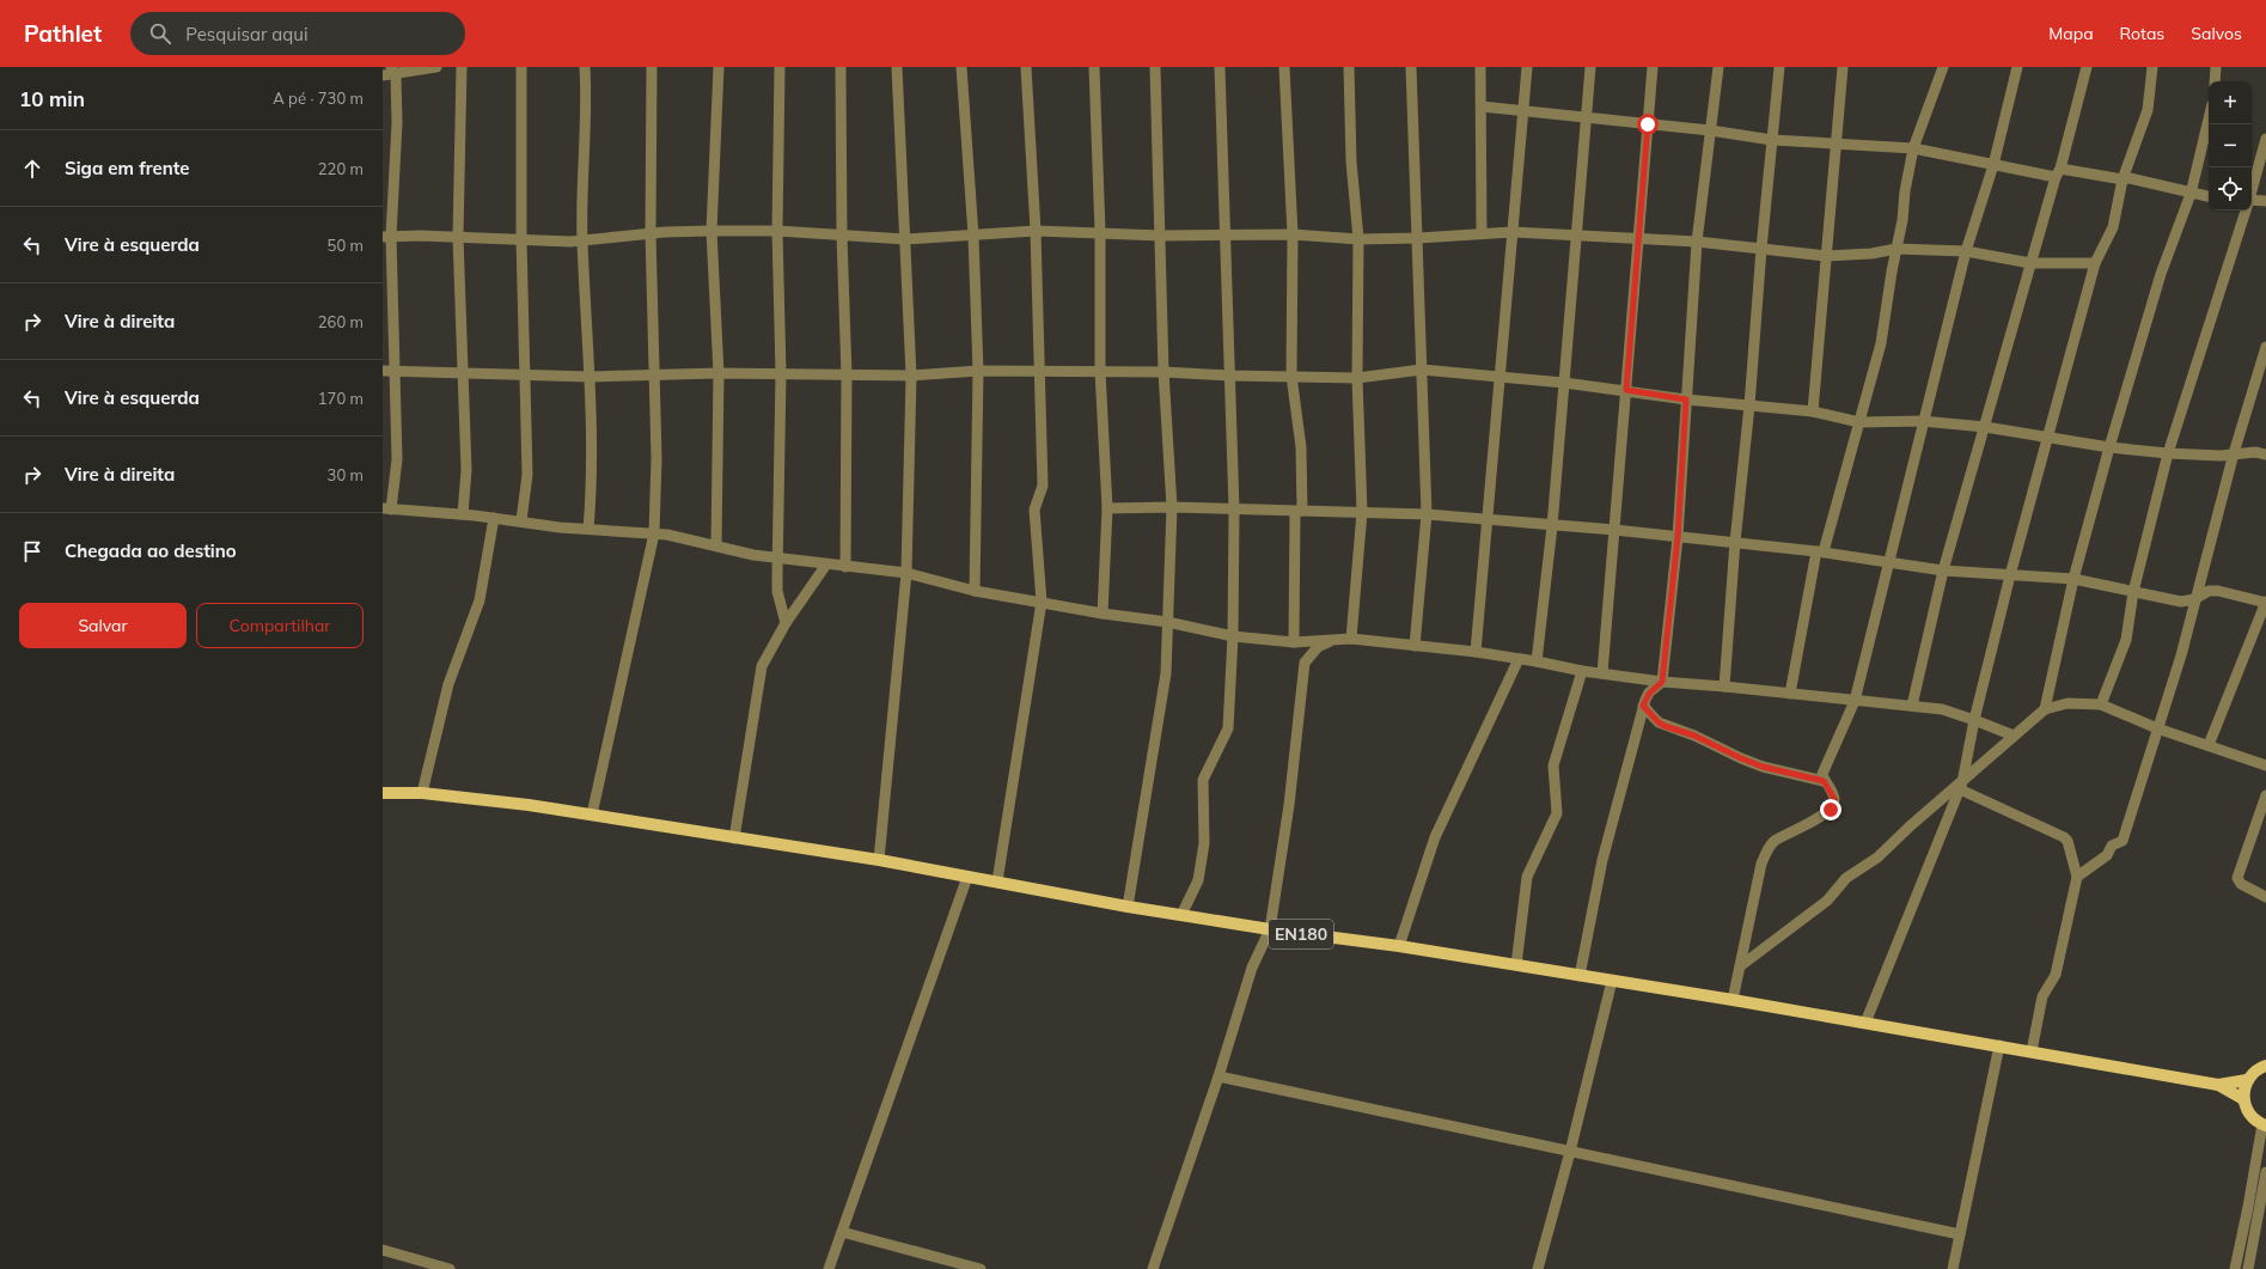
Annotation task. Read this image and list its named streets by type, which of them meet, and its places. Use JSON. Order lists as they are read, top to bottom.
{
  "streets": {
    "main road": ["EN180"]
  },
  "page": {
    "header": "Pathlet",
    "search": "Pesquisar aqui",
    "nav": ["Mapa", "Rotas", "Salvos"],
    "heading": ["10 min", "A pé · 730 m"],
    "map_buttons": ["+", "−"],
    "list": [
      ["Siga em frente", "220 m"],
      ["Vire à esquerda", "50 m"],
      ["Vire à direita", "260 m"],
      ["Vire à esquerda", "170 m"],
      ["Vire à direita", "30 m"],
      "Chegada ao destino"
    ],
    "buttons": ["Salvar", "Compartilhar"]
  }
}
